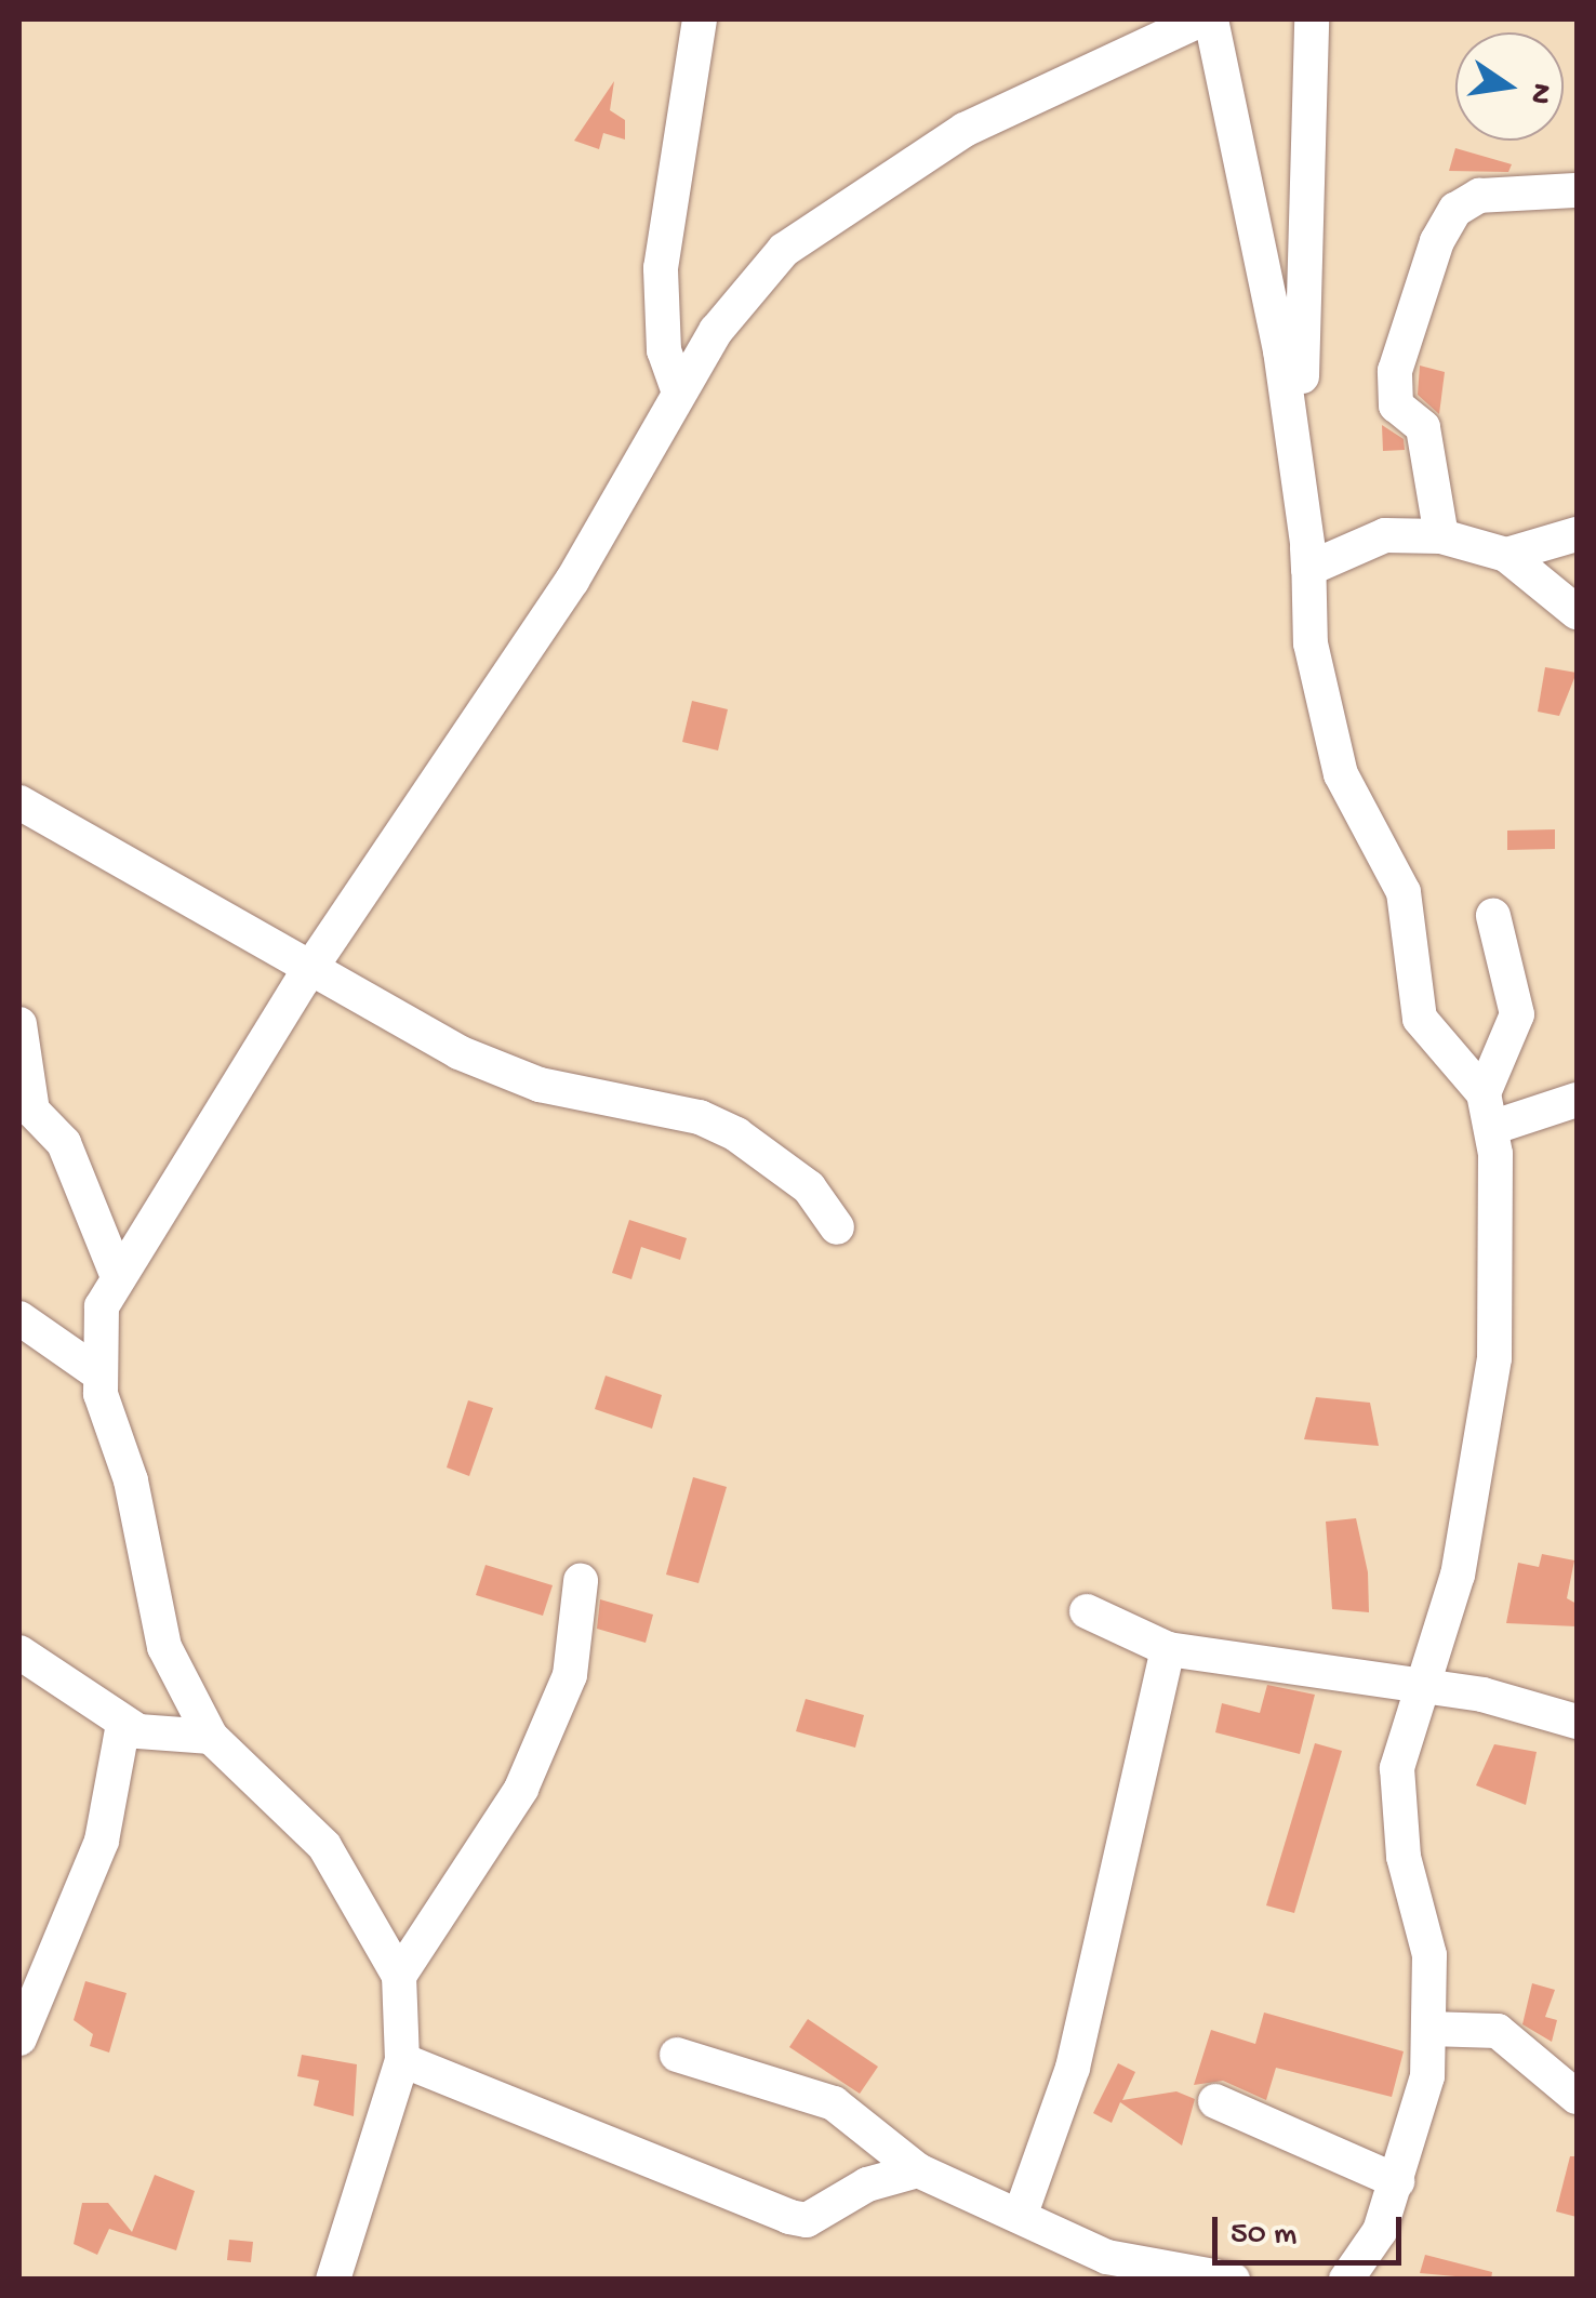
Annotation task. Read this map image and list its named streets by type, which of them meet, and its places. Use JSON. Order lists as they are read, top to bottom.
{
  "scale_bar": "50 m",
  "north": "right"
}
